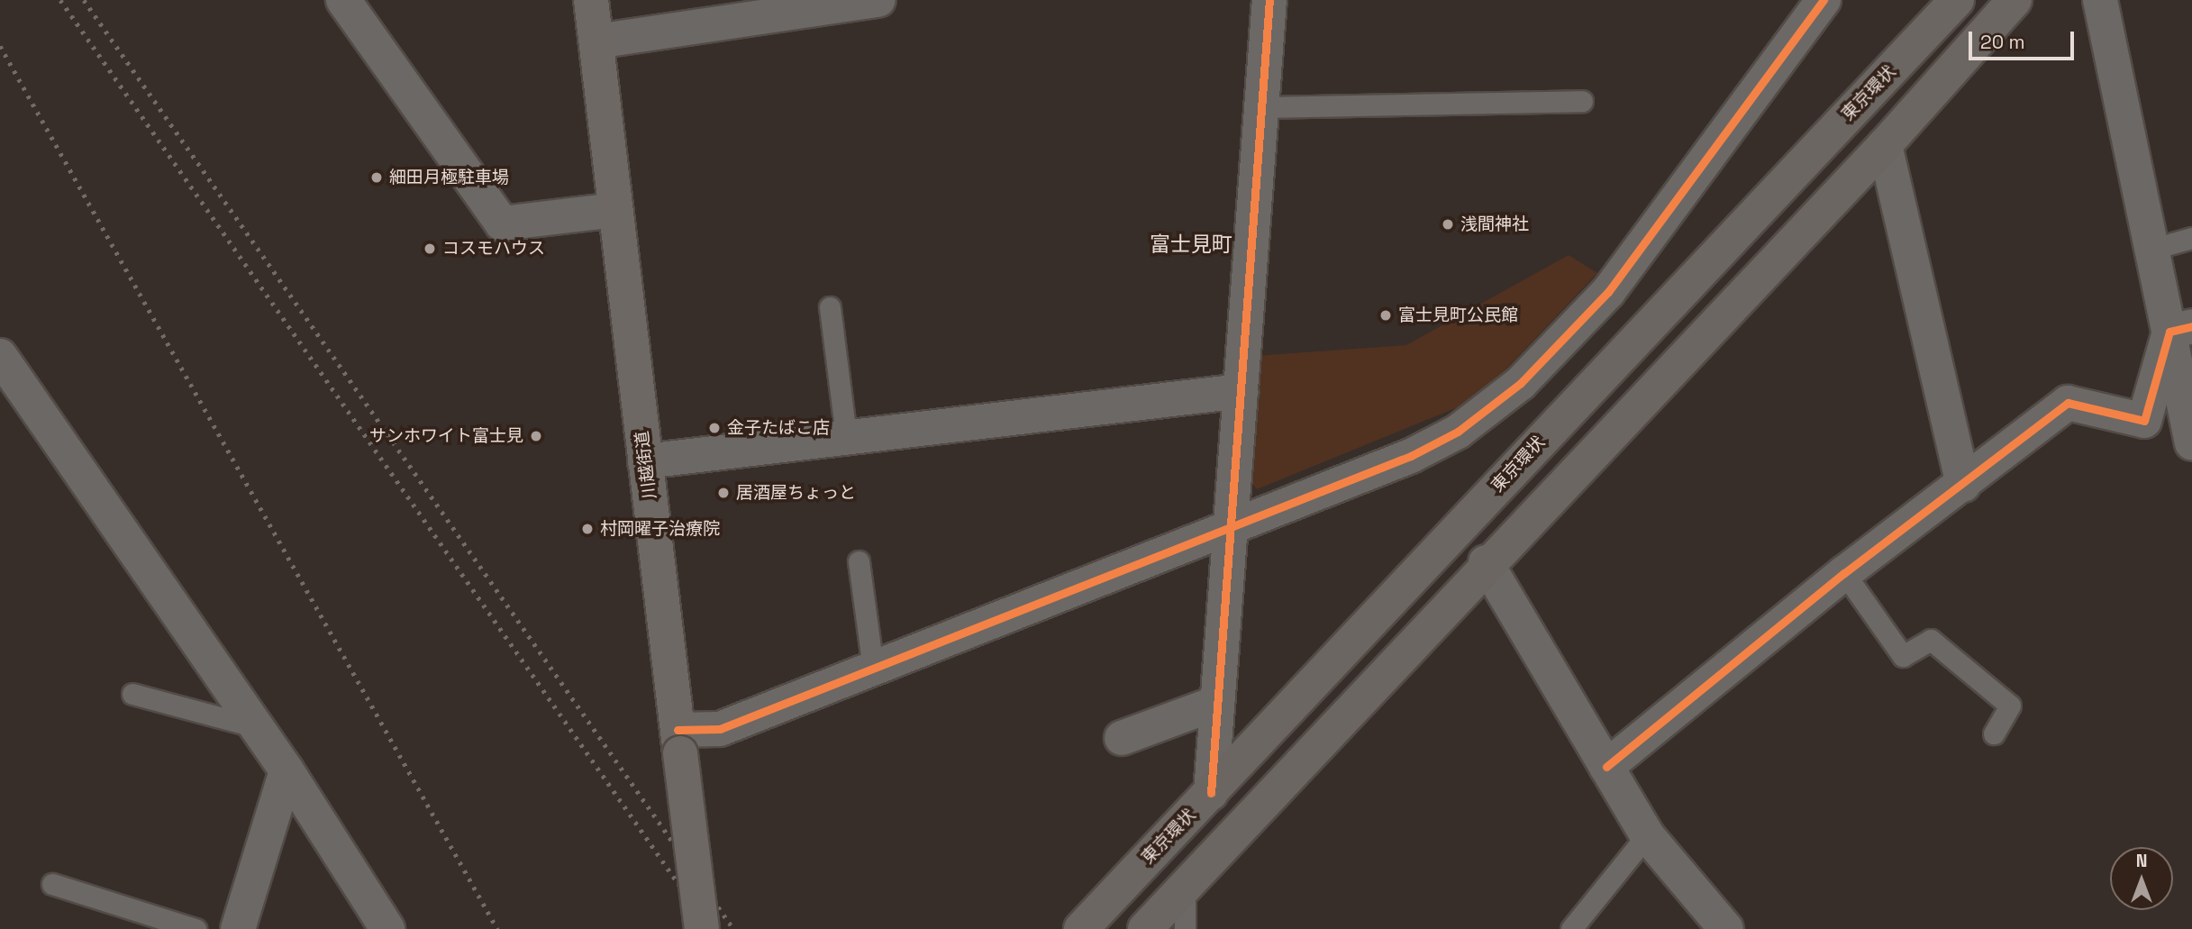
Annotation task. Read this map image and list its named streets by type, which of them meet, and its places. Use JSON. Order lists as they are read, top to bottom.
{
  "streets": {
    "highway": ["東京環状"],
    "main road": ["川越街道"]
  },
  "districts": ["富士見町"],
  "places": [
    "細田月極駐車場",
    "浅間神社",
    "コスモハウス",
    "富士見町公民館",
    "金子たばこ店",
    "サンホワイト富士見",
    "居酒屋ちょっと",
    "村岡曜子治療院"
  ],
  "scale_bar": "20 m",
  "north": "top"
}
